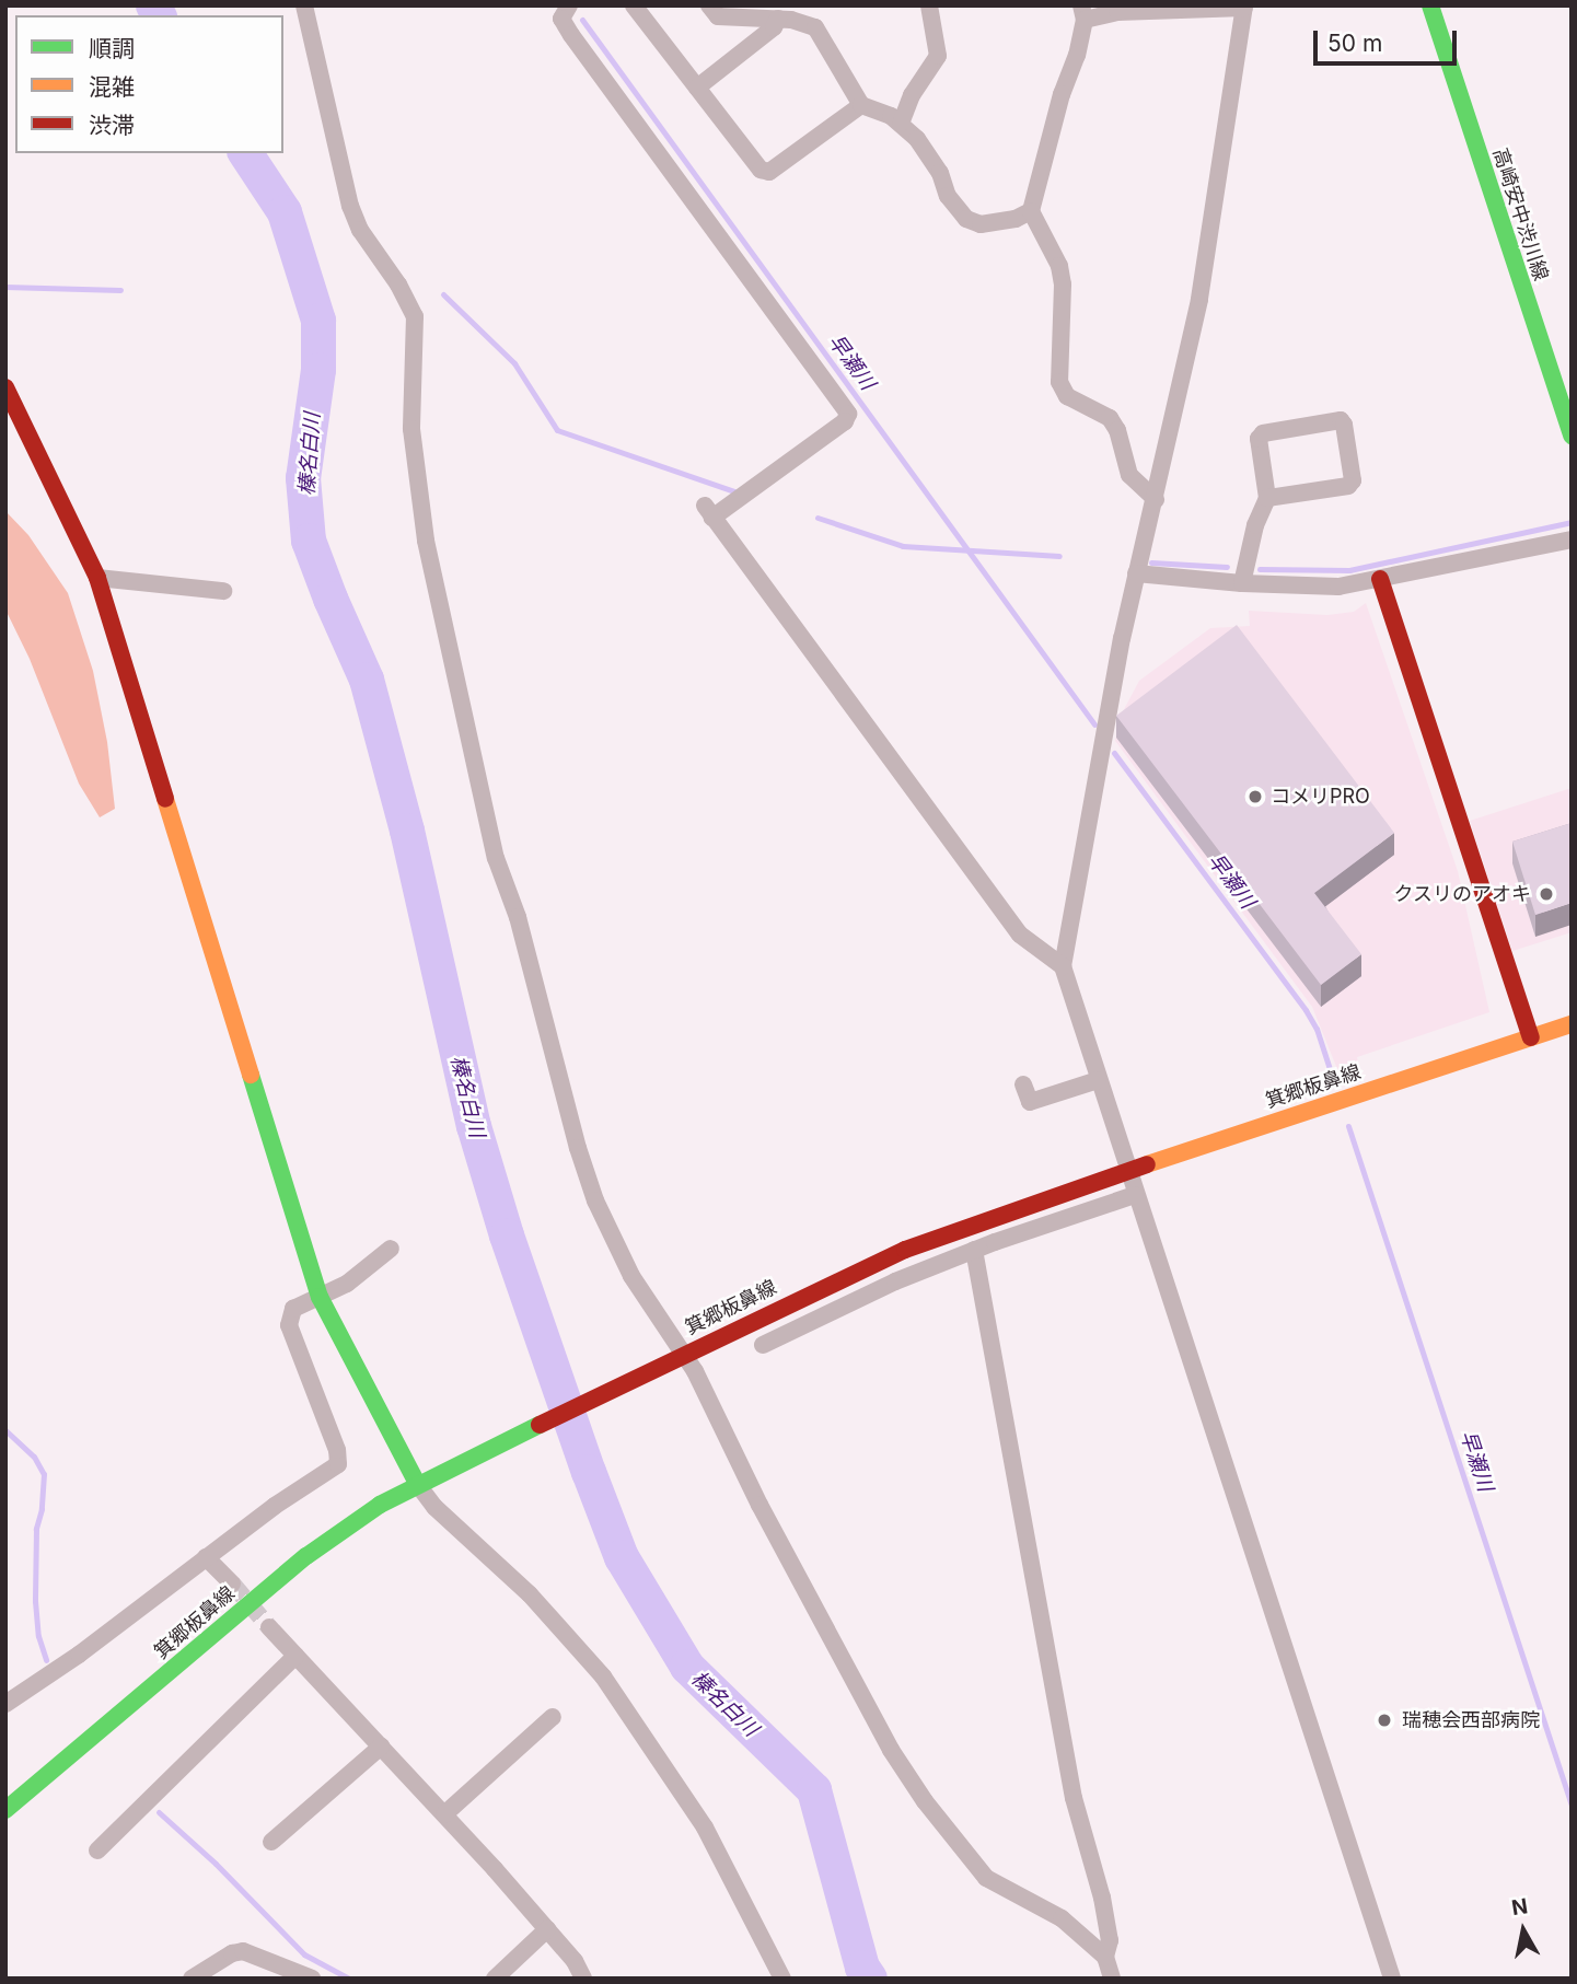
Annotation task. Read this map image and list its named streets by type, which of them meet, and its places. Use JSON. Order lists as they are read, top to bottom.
{
  "streets": {
    "main road": ["高崎安中渋川線", "箕郷板鼻線"]
  },
  "water": ["早瀬川", "榛名白川"],
  "places": ["コメリPRO", "クスリのアオキ", "瑞穂会西部病院"],
  "legend": ["順調", "混雑", "渋滞"],
  "scale_bar": "50 m",
  "north": "top"
}
